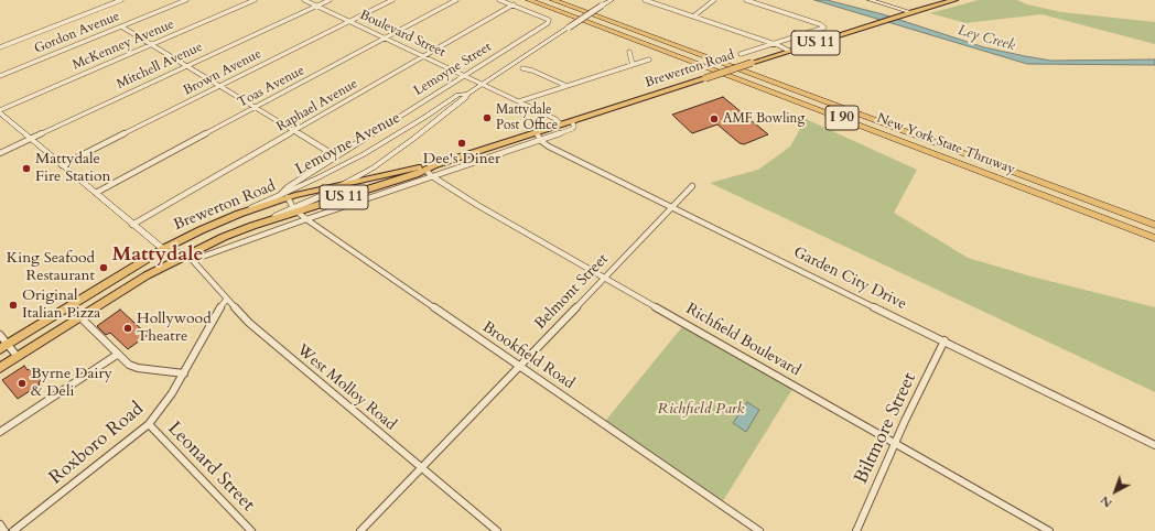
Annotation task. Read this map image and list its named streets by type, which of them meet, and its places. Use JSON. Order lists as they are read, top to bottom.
{
  "streets": {
    "highway": ["I 90", "New York State Thruway"],
    "main road": ["US 11", "Brewerton Road"],
    "street": [
      "Gordon Avenue",
      "Boulevard Street",
      "McKenney Avenue",
      "Mitchell Avenue",
      "Lemoyne Street",
      "Brown Avenue",
      "Toas Avenue",
      "Raphael Avenue",
      "Lemoyne Avenue",
      "Garden City Drive",
      "Belmont Street",
      "Richfield Boulevard",
      "Brookfield Road",
      "West Molloy Road",
      "Biltmore Street",
      "Roxboro Road",
      "Leonard Street"
    ]
  },
  "crossings": [
    ["Boulevard Street", "Mitchell Avenue"],
    ["Boulevard Street", "Lemoyne Street"],
    ["Boulevard Street", "Brewerton Road"],
    ["Boulevard Street", "Brown Avenue"],
    ["Boulevard Street", "Toas Avenue"],
    ["Boulevard Street", "Raphael Avenue"],
    ["Boulevard Street", "Lemoyne Avenue"],
    ["Lemoyne Street", "Brewerton Road"],
    ["Lemoyne Street", "Raphael Avenue"],
    ["Lemoyne Street", "Lemoyne Avenue"],
    ["Brewerton Road", "Lemoyne Avenue"],
    ["Brewerton Road", "Richfield Boulevard"],
    ["Brewerton Road", "Brookfield Road"],
    ["Brewerton Road", "West Molloy Road"],
    ["Lemoyne Avenue", "Brookfield Road"],
    ["Garden City Drive", "Belmont Street"],
    ["Garden City Drive", "Biltmore Street"],
    ["Belmont Street", "Richfield Boulevard"],
    ["Belmont Street", "Brookfield Road"],
    ["Belmont Street", "West Molloy Road"],
    ["Richfield Boulevard", "Biltmore Street"],
    ["West Molloy Road", "Roxboro Road"],
    ["Roxboro Road", "Leonard Street"]
  ],
  "districts": ["Mattydale"],
  "water": ["Ley Creek"],
  "parks": ["Richfield Park"],
  "places": [
    "Mattydale Post Office",
    "AMF Bowling",
    "Dee's Diner",
    "Mattydale Fire Station",
    "King Seafood Restaurant",
    "Original Italian Pizza",
    "Hollywood Theatre",
    "Byrne Dairy & Deli"
  ],
  "north": "bottom left"
}
